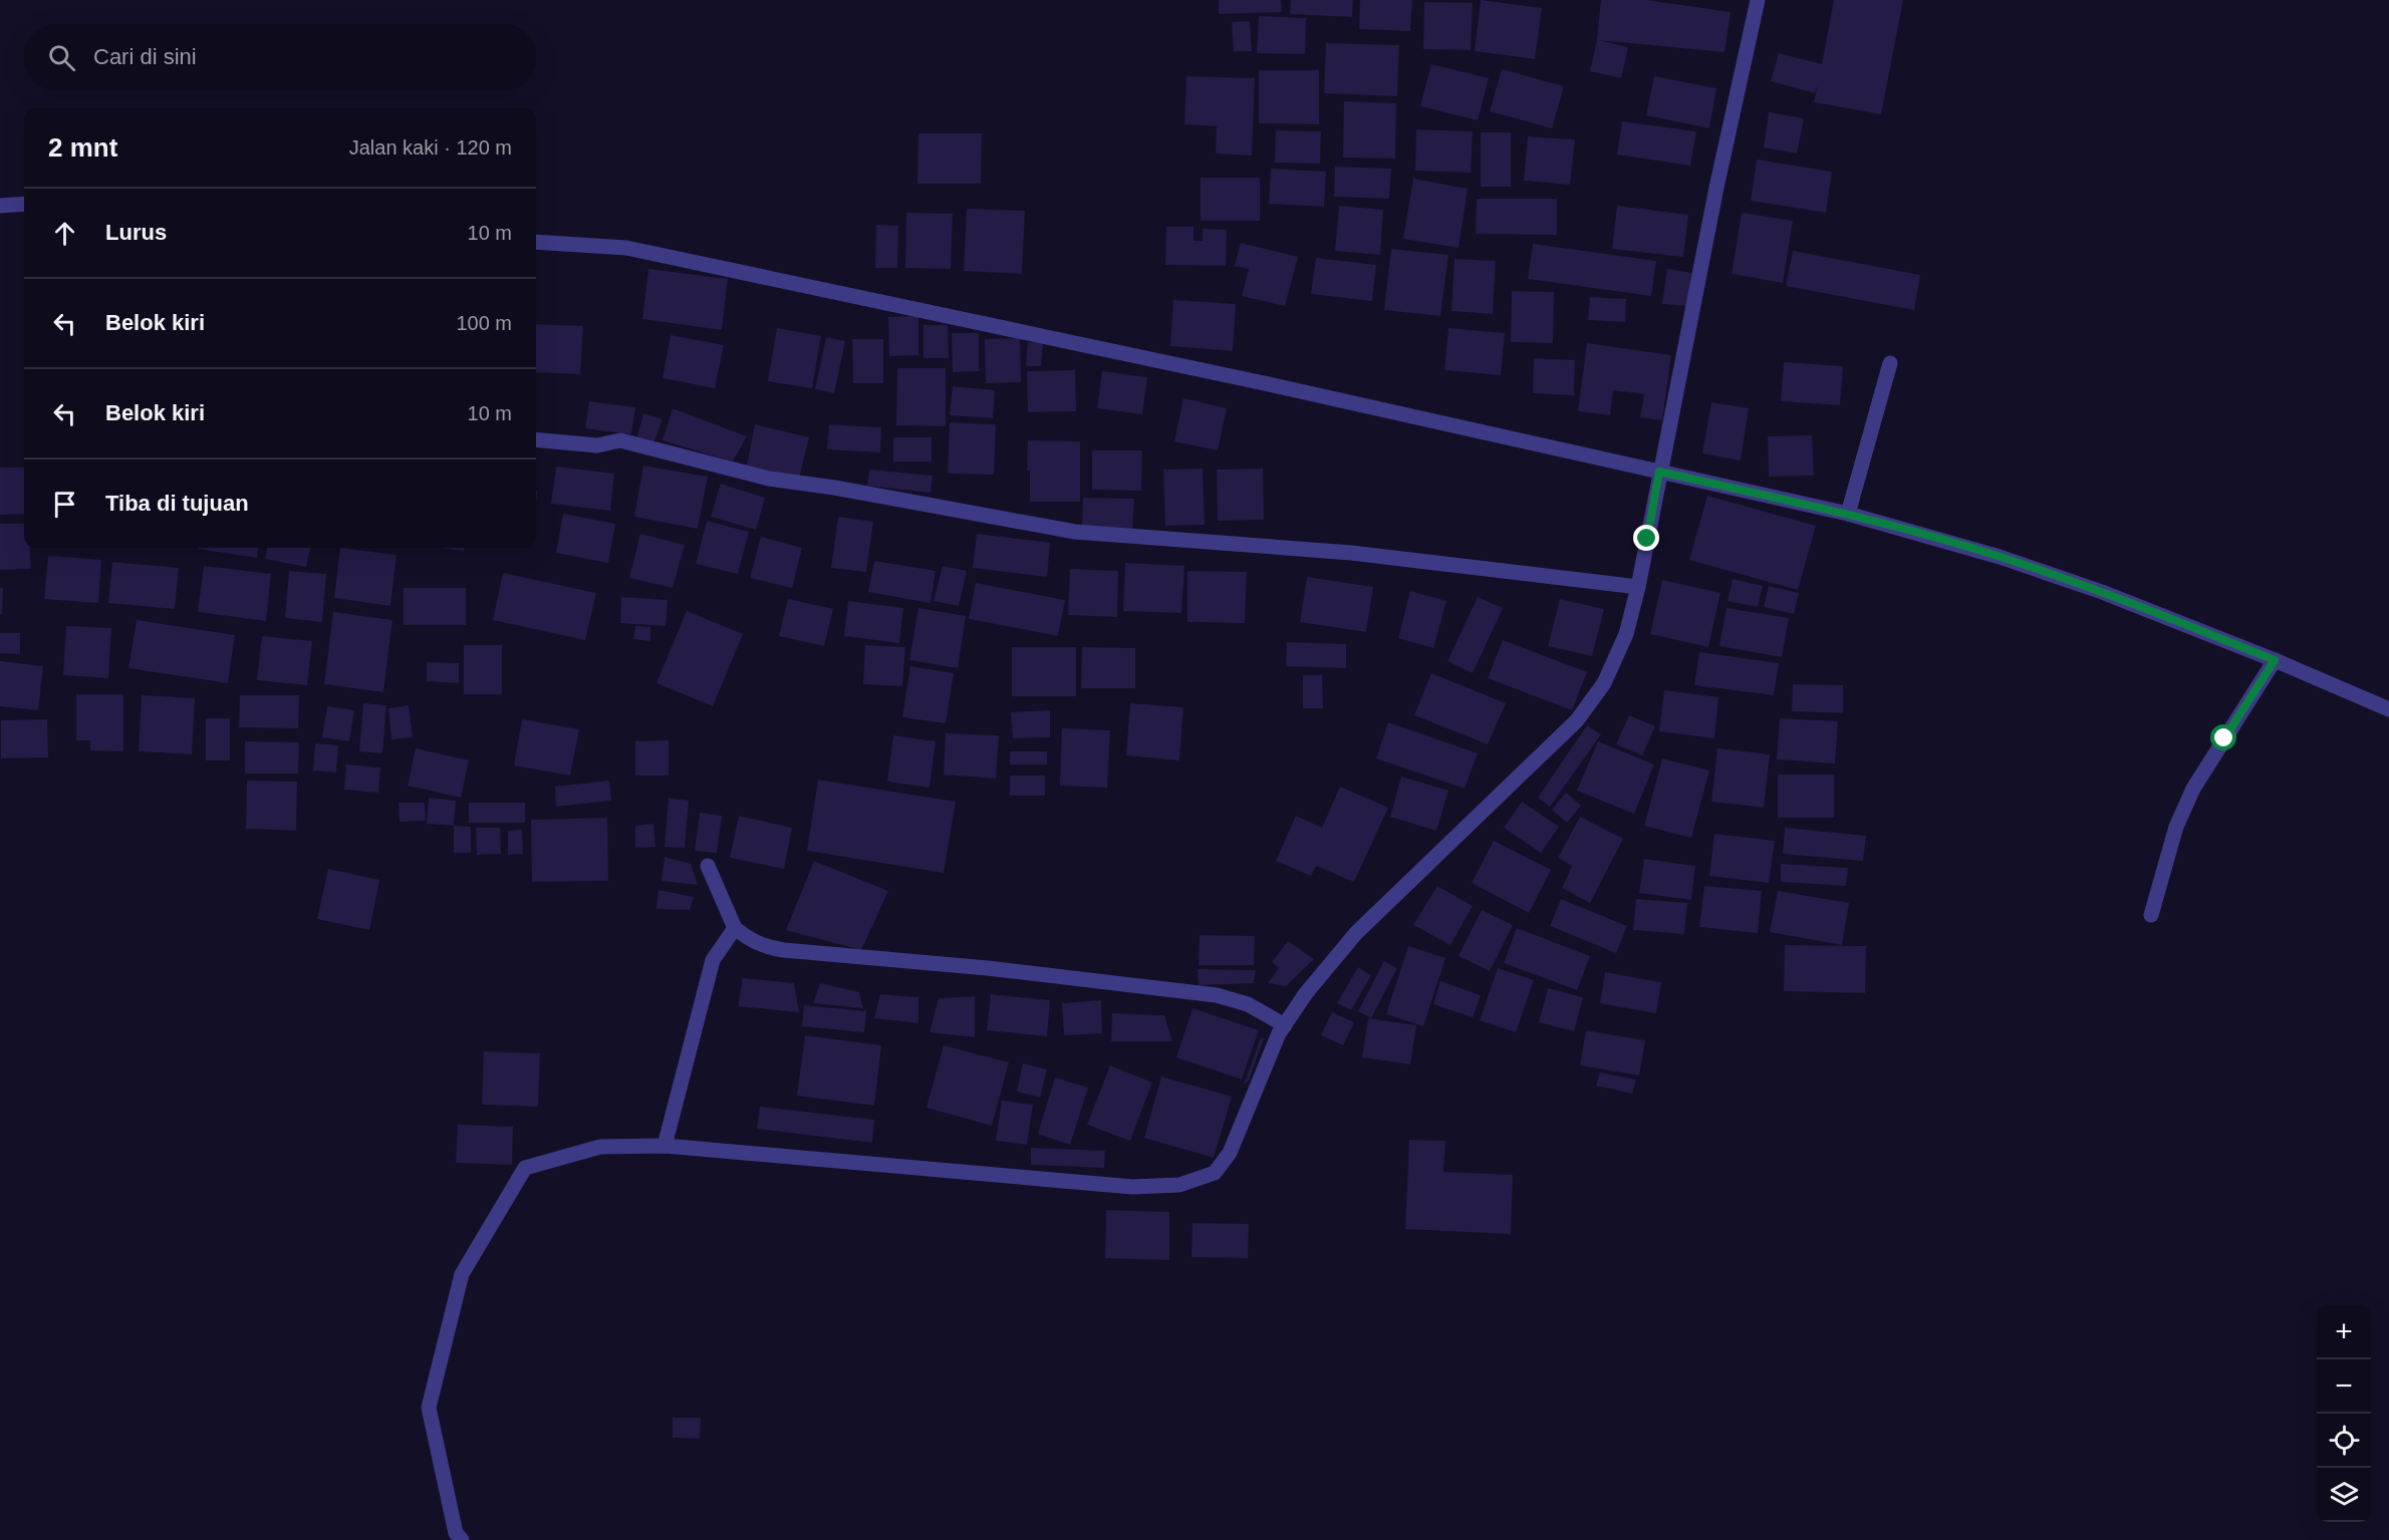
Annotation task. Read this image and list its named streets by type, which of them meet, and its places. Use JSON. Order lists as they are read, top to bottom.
{
  "page": {
    "search": "Cari di sini",
    "heading": ["2 mnt", "Jalan kaki · 120 m"],
    "list": [
      ["Lurus", "10 m"],
      ["Belok kiri", "100 m"],
      ["Belok kiri", "10 m"],
      "Tiba di tujuan"
    ],
    "map_buttons": ["+", "−"]
  }
}
